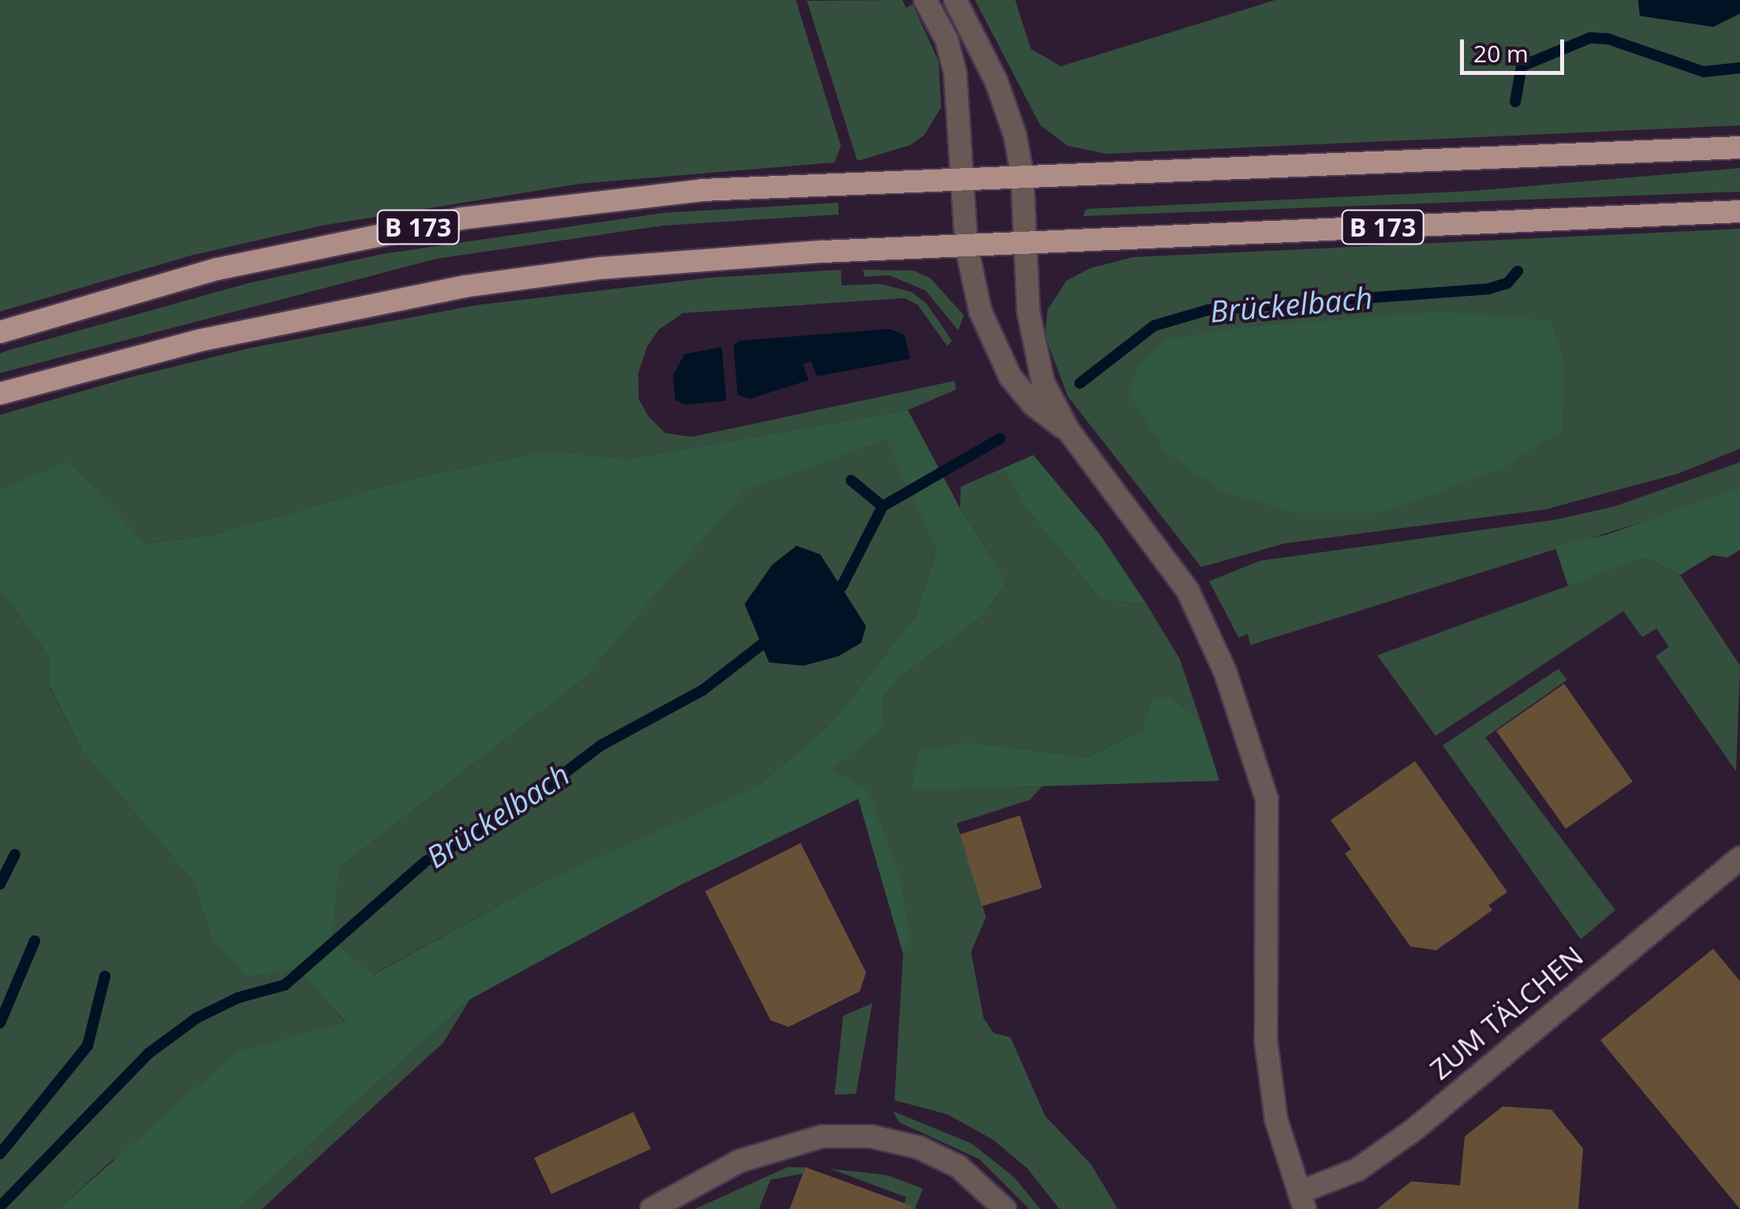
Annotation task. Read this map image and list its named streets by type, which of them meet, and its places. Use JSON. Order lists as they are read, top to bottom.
{
  "streets": {
    "main road": ["B 173"],
    "street": ["ZUM TÄLCHEN"]
  },
  "water": ["Brückelbach"],
  "scale_bar": "20 m"
}
